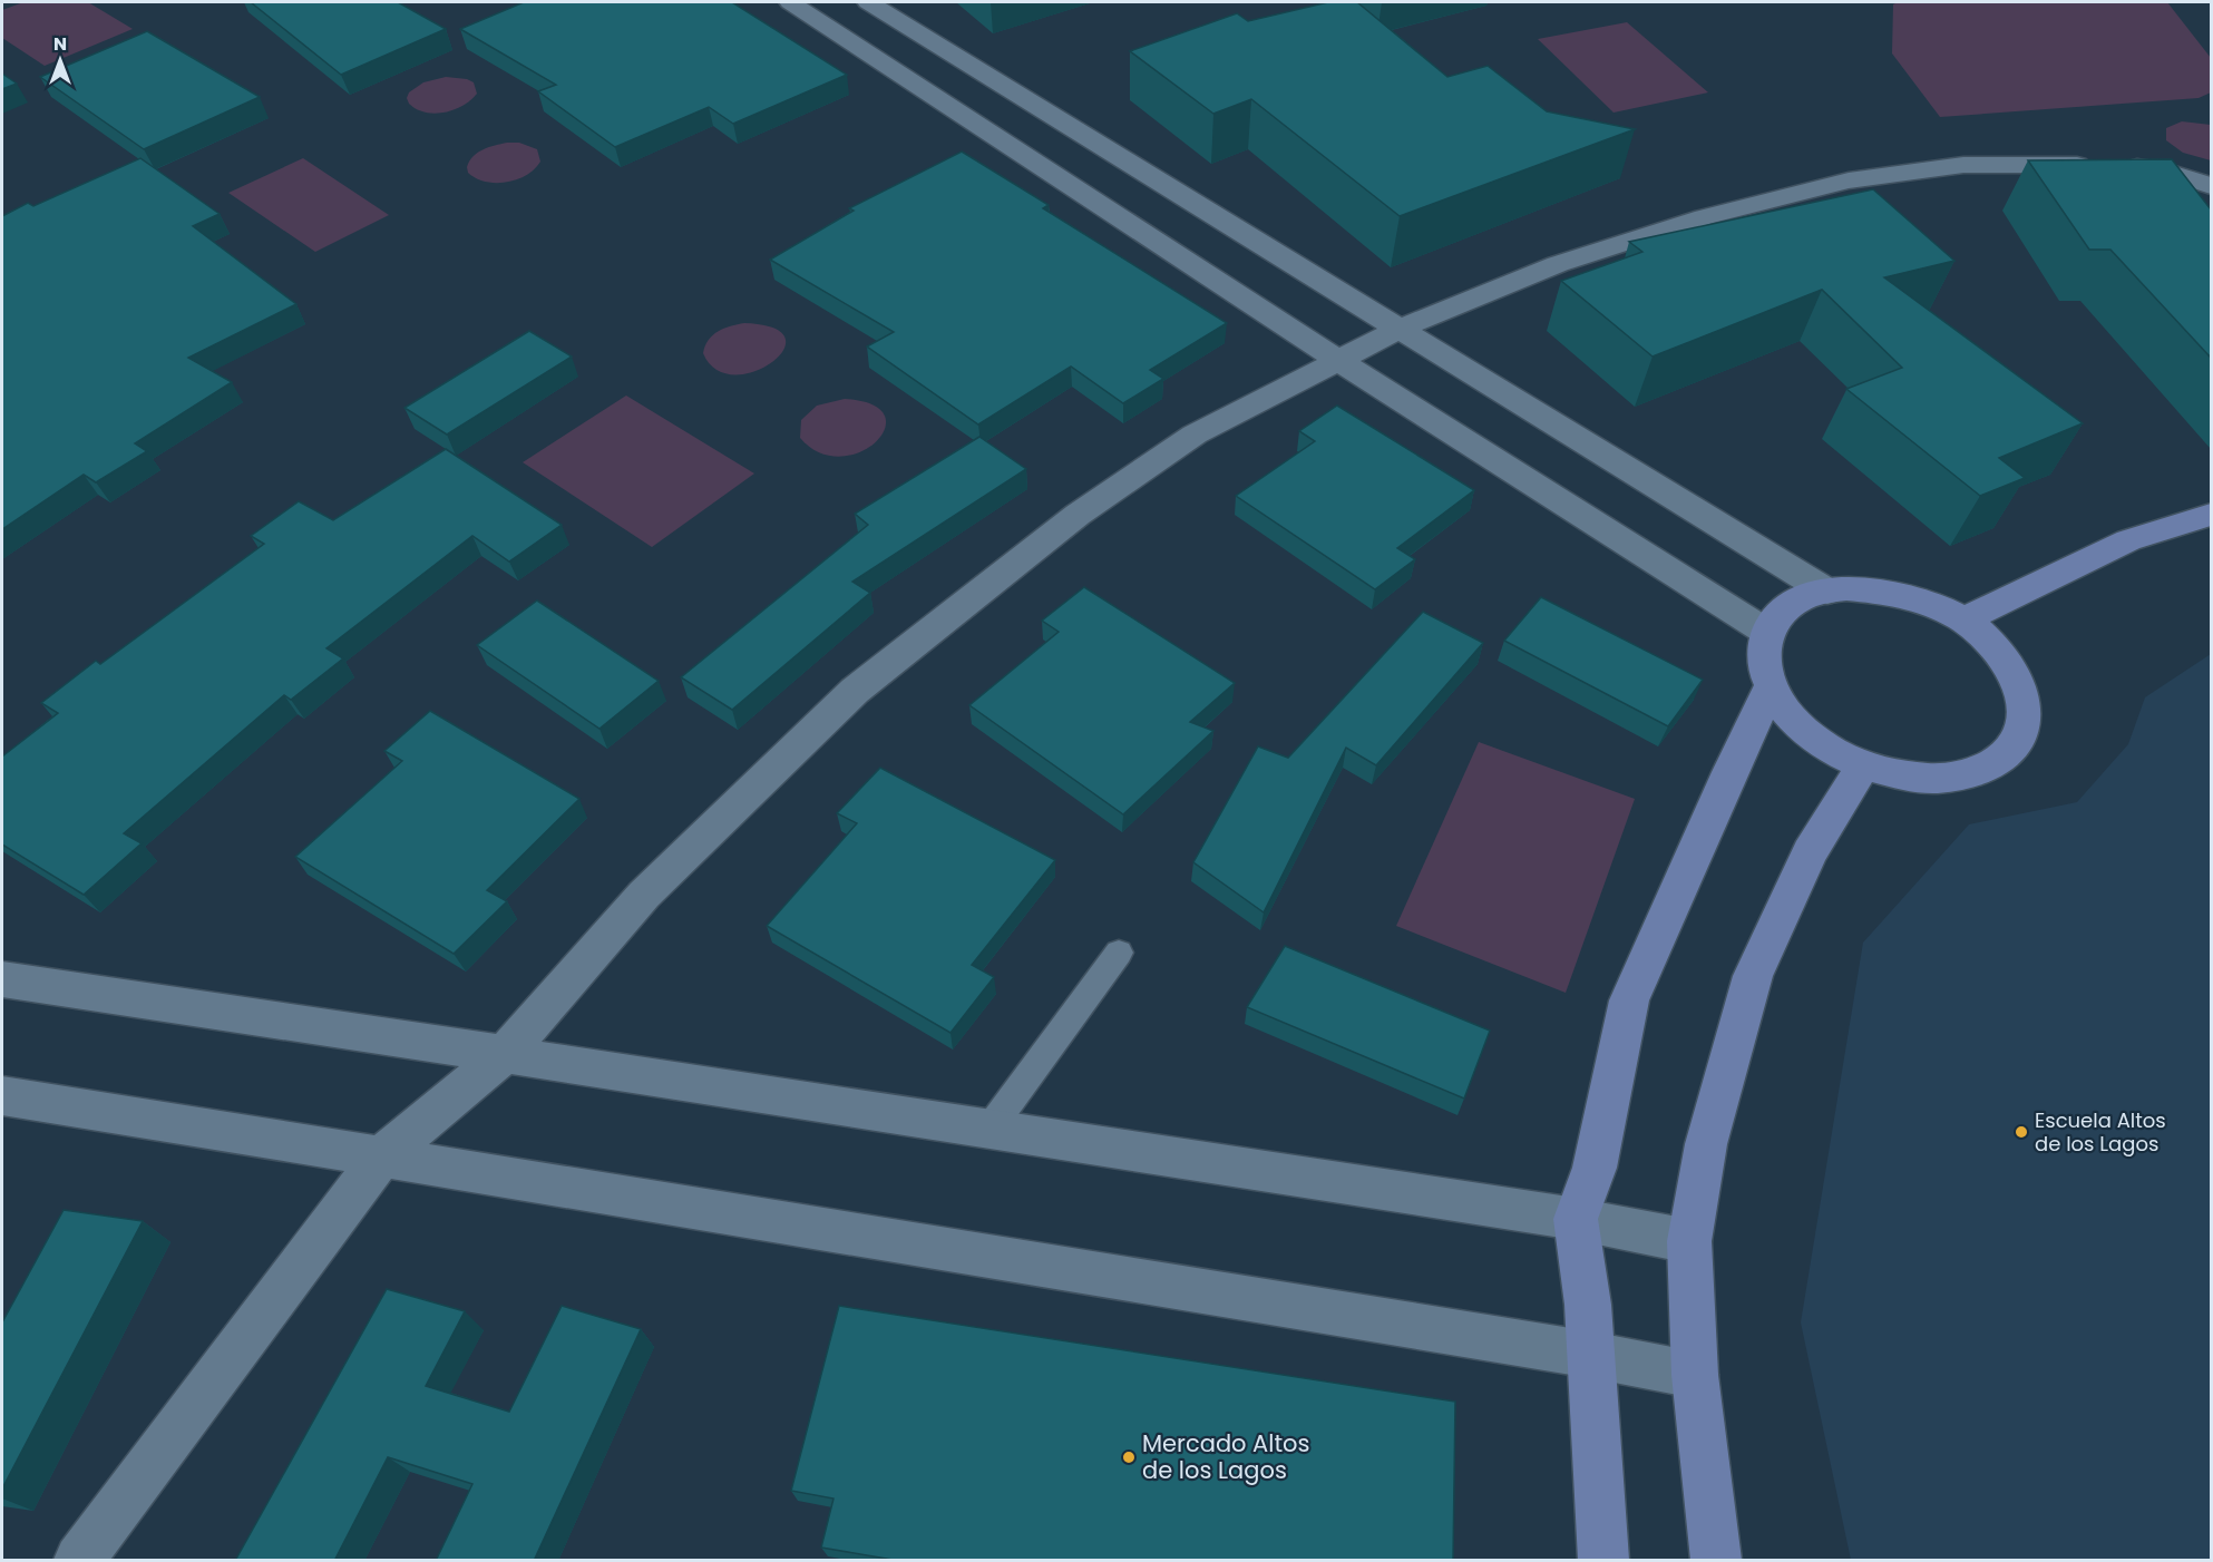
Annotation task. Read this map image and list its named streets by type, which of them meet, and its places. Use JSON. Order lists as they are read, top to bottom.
{
  "places": ["Escuela Altos de los Lagos", "Mercado Altos de los Lagos"],
  "north": "top"
}
